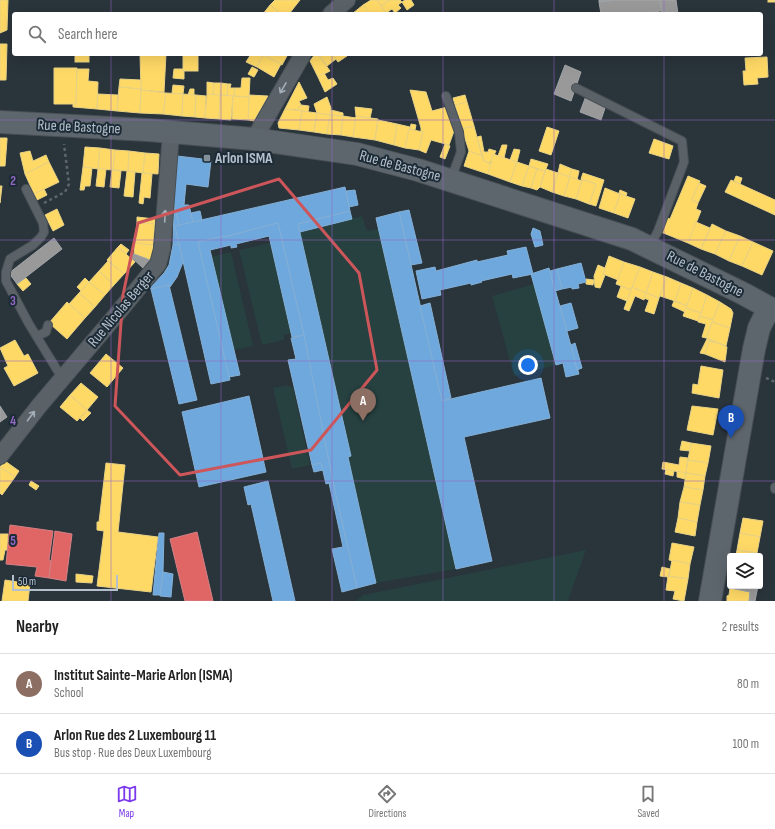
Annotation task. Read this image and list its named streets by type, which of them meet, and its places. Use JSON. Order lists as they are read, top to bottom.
{
  "streets": {
    "main road": ["Rue de Bastogne"],
    "street": ["Rue Nicolas Berger"]
  },
  "crossings": [
    ["Rue de Bastogne", "Rue Nicolas Berger"]
  ],
  "one_way": ["Rue Nicolas Berger"],
  "places": {
    "transit": ["Arlon ISMA"]
  },
  "scale_bar": "50 m",
  "page": {
    "search": "Search here",
    "pins": ["A", "B"],
    "scale": "50 m",
    "heading": ["Nearby", "2 results"],
    "list": [
      {
        "mark": "A",
        "name": "Institut Sainte-Marie Arlon (ISMA)",
        "note": "School",
        "value": "80 m"
      },
      {
        "mark": "B",
        "name": "Arlon Rue des 2 Luxembourg 11",
        "note": "Bus stop · Rue des Deux Luxembourg",
        "value": "100 m"
      }
    ],
    "nav": ["Map", "Directions", "Saved"]
  },
  "grid": {
    "rows": [
      "2",
      "3",
      "4",
      "5"
    ]
  }
}
